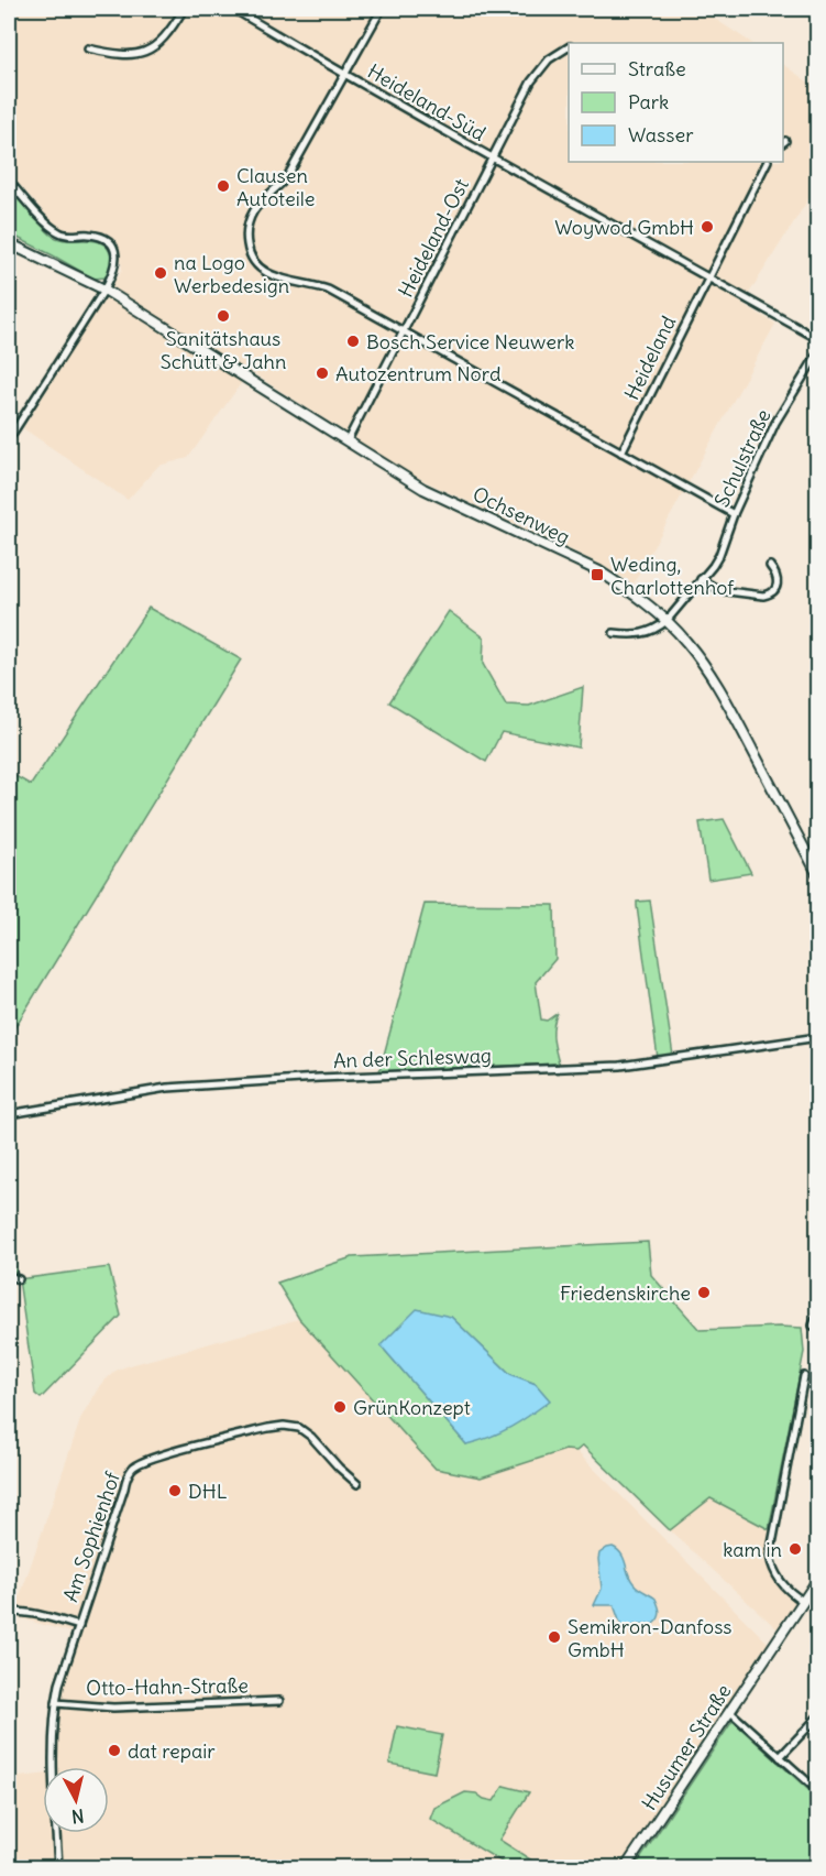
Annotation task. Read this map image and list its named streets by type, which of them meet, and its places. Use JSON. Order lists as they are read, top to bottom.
{
  "streets": {
    "main road": ["Ochsenweg", "Husumer Straße"],
    "street": [
      "Heideland-Süd",
      "Heideland-Ost",
      "Heideland",
      "Schulstraße",
      "An der Schleswag",
      "Am Sophienhof",
      "Otto-Hahn-Straße"
    ]
  },
  "crossings": [
    ["Heideland-Süd", "Heideland-Ost"],
    ["Heideland-Ost", "Ochsenweg"],
    ["Schulstraße", "Ochsenweg"],
    ["Am Sophienhof", "Otto-Hahn-Straße"]
  ],
  "places": {
    "other": [
      "Clausen Autoteile",
      "Woywod GmbH",
      "na Logo Werbedesign",
      "Sanitätshaus Schütt & Jahn",
      "Bosch Service Neuwerk",
      "Autozentrum Nord",
      "Friedenskirche",
      "GrünKonzept",
      "DHL",
      "kam in",
      "Semikron-Danfoss GmbH",
      "dat repair"
    ],
    "transit": ["Weding, Charlottenhof"]
  },
  "legend": ["Straße", "Park", "Wasser"],
  "north": "bottom"
}
